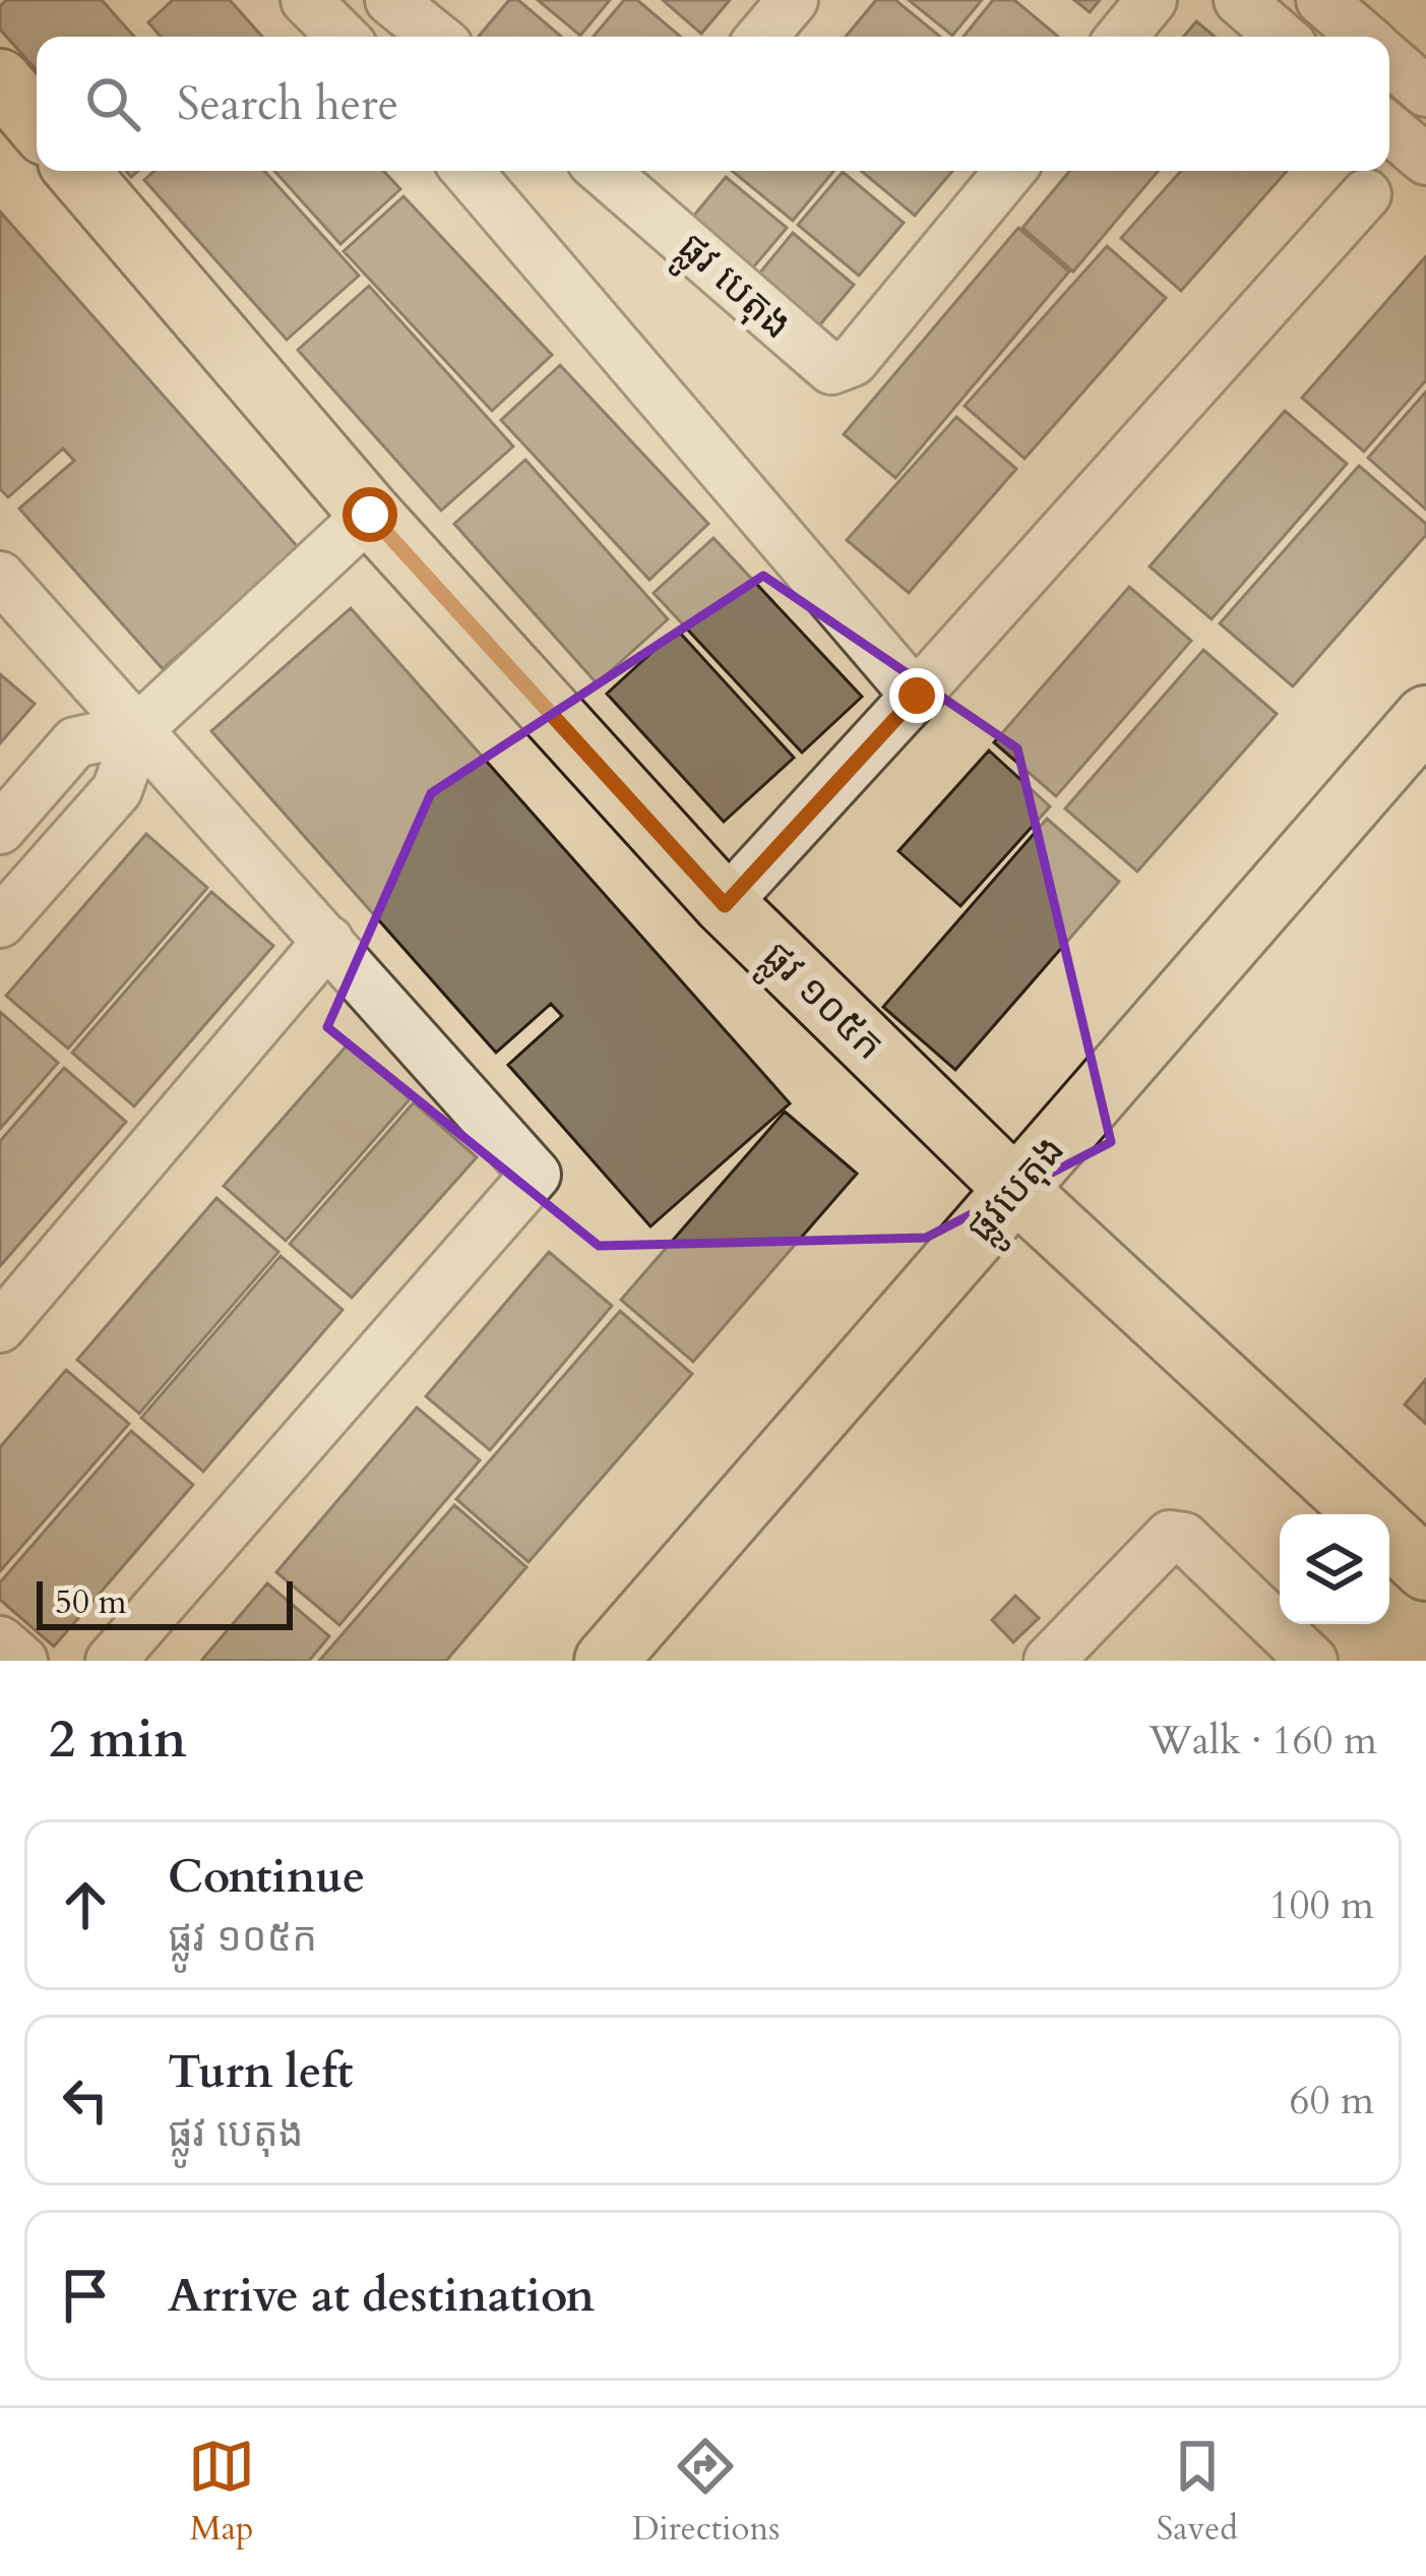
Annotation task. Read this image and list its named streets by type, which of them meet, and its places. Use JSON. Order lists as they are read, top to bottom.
{
  "streets": {
    "main road": ["ផ្លូវ ១០៥ក", "ផ្លូវបេតុង"],
    "street": ["ផ្លូវ បេតុង"]
  },
  "crossings": [
    ["ផ្លូវ ១០៥ក", "ផ្លូវបេតុង"]
  ],
  "scale_bar": "50 m",
  "page": {
    "search": "Search here",
    "scale": "50 m",
    "heading": ["2 min", "Walk · 160 m"],
    "list": [
      ["Continue", "ផ្លូវ ១០៥ក", "100 m"],
      ["Turn left", "ផ្លូវ បេតុង", "60 m"],
      "Arrive at destination"
    ],
    "nav": ["Map", "Directions", "Saved"]
  }
}
